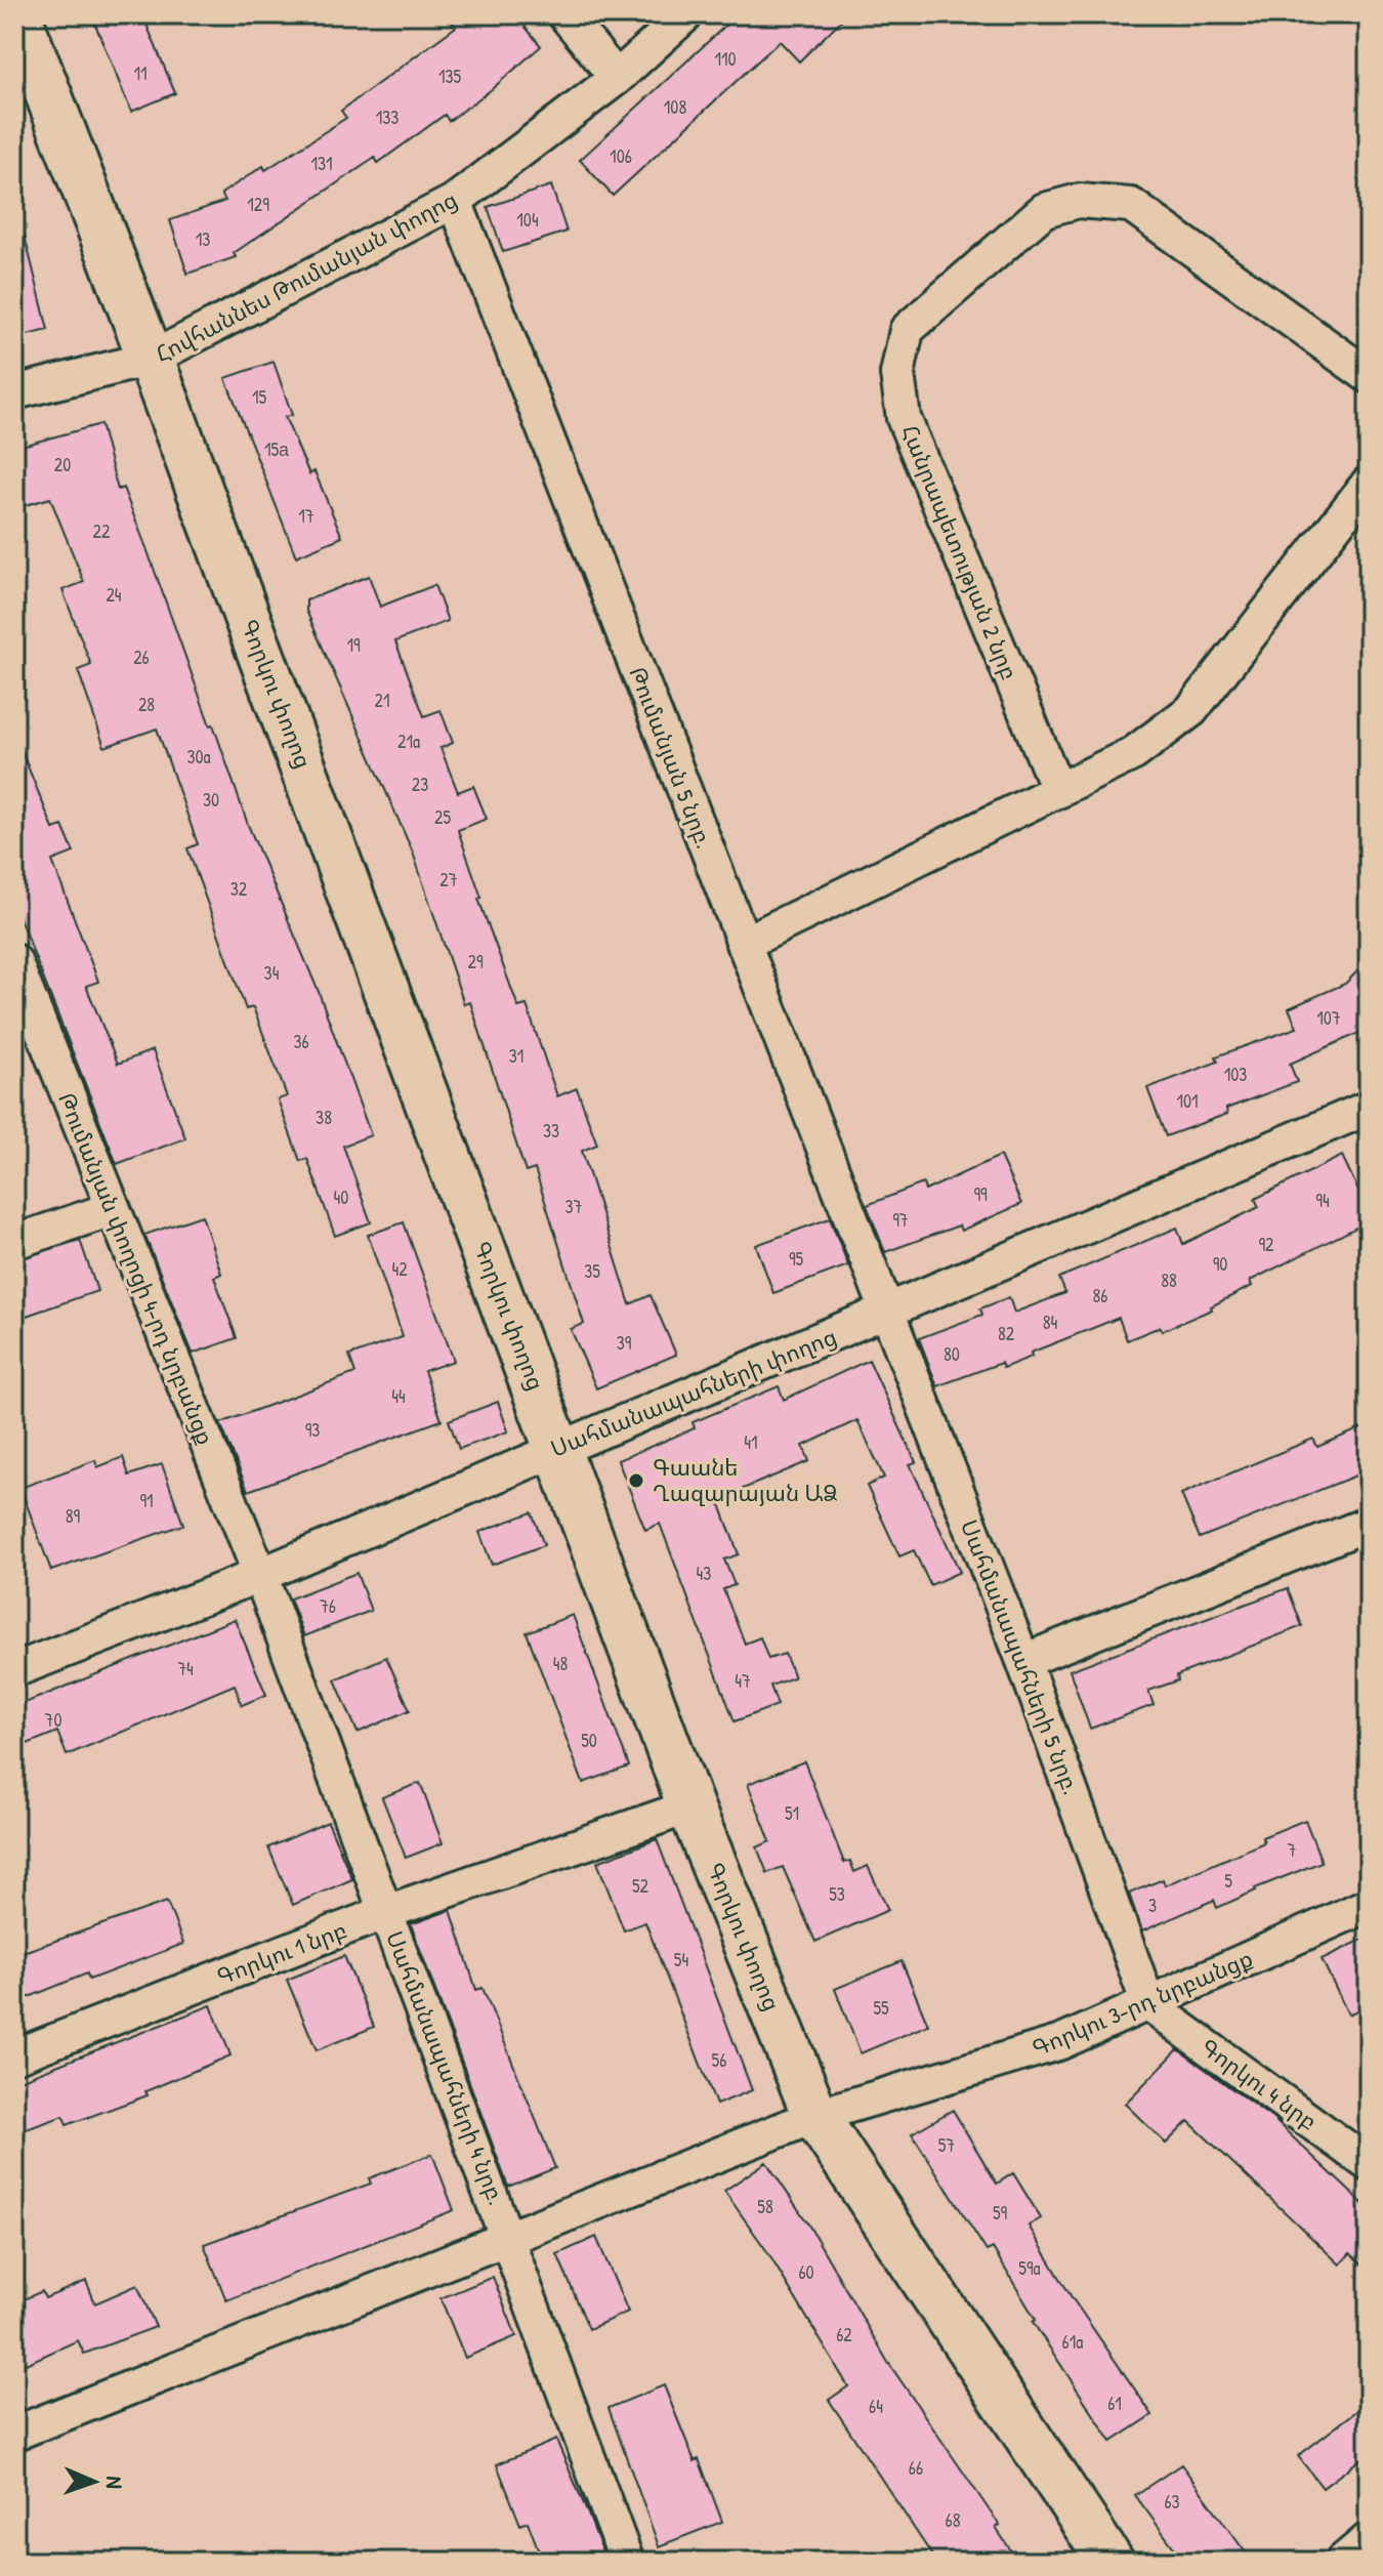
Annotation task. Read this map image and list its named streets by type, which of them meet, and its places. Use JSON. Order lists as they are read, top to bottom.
{
  "streets": {
    "street": [
      "Հովհաննես Թումանյան փողոց",
      "Հանրապետության 2 նրբ",
      "Գորկու փողոց",
      "Թումանյան 5 նրբ.",
      "Թումանյան փողոցի 4-րդ նրբանցք",
      "Սահմանապահների փողոց",
      "Սահմանապահների 5 նրբ.",
      "Գորկու 1 նրբ",
      "Գորկու 3-րդ նրբանցք",
      "Սահմանապահների 4 նրբ.",
      "Գորկու 4 նրբ"
    ]
  },
  "crossings": [
    ["Հովհաննես Թումանյան փողոց", "Գորկու փողոց"],
    ["Հովհաննես Թումանյան փողոց", "Թումանյան 5 նրբ."],
    ["Գորկու փողոց", "Սահմանապահների փողոց"],
    ["Գորկու փողոց", "Գորկու 1 նրբ"],
    ["Գորկու փողոց", "Գորկու 3-րդ նրբանցք"],
    ["Թումանյան 5 նրբ.", "Սահմանապահների փողոց"],
    ["Թումանյան 5 նրբ.", "Սահմանապահների 5 նրբ."],
    ["Թումանյան փողոցի 4-րդ նրբանցք", "Սահմանապահների փողոց"],
    ["Թումանյան փողոցի 4-րդ նրբանցք", "Սահմանապահների 4 նրբ."],
    ["Սահմանապահների փողոց", "Սահմանապահների 5 նրբ."],
    ["Սահմանապահների փողոց", "Սահմանապահների 4 նրբ."],
    ["Սահմանապահների 5 նրբ.", "Գորկու 3-րդ նրբանցք"],
    ["Սահմանապահների 5 նրբ.", "Գորկու 4 նրբ"],
    ["Գորկու 1 նրբ", "Սահմանապահների 4 նրբ."],
    ["Գորկու 3-րդ նրբանցք", "Սահմանապահների 4 նրբ."],
    ["Գորկու 3-րդ նրբանցք", "Գորկու 4 նրբ"]
  ],
  "places": ["Գաանե Ղազարայան ԱՁ"],
  "house_numbers": [
    "110",
    "11",
    "135",
    "108",
    "133",
    "106",
    "131",
    "129",
    "104",
    "13",
    "15",
    "15а",
    "20",
    "17",
    "22",
    "24",
    "19",
    "26",
    "21",
    "28",
    "21a",
    "30a",
    "23",
    "30",
    "25",
    "27",
    "32",
    "29",
    "34",
    "107",
    "36",
    "31",
    "103",
    "101",
    "38",
    "33",
    "99",
    "40",
    "94",
    "37",
    "97",
    "92",
    "95",
    "90",
    "42",
    "35",
    "88",
    "86",
    "84",
    "82",
    "39",
    "80",
    "44",
    "93",
    "41",
    "91",
    "89",
    "43",
    "76",
    "48",
    "74",
    "47",
    "70",
    "50",
    "51",
    "7",
    "5",
    "52",
    "53",
    "3",
    "54",
    "55",
    "56",
    "57",
    "58",
    "59",
    "59a",
    "60",
    "62",
    "61a",
    "61",
    "64",
    "66",
    "63",
    "68"
  ],
  "north": "right"
}
